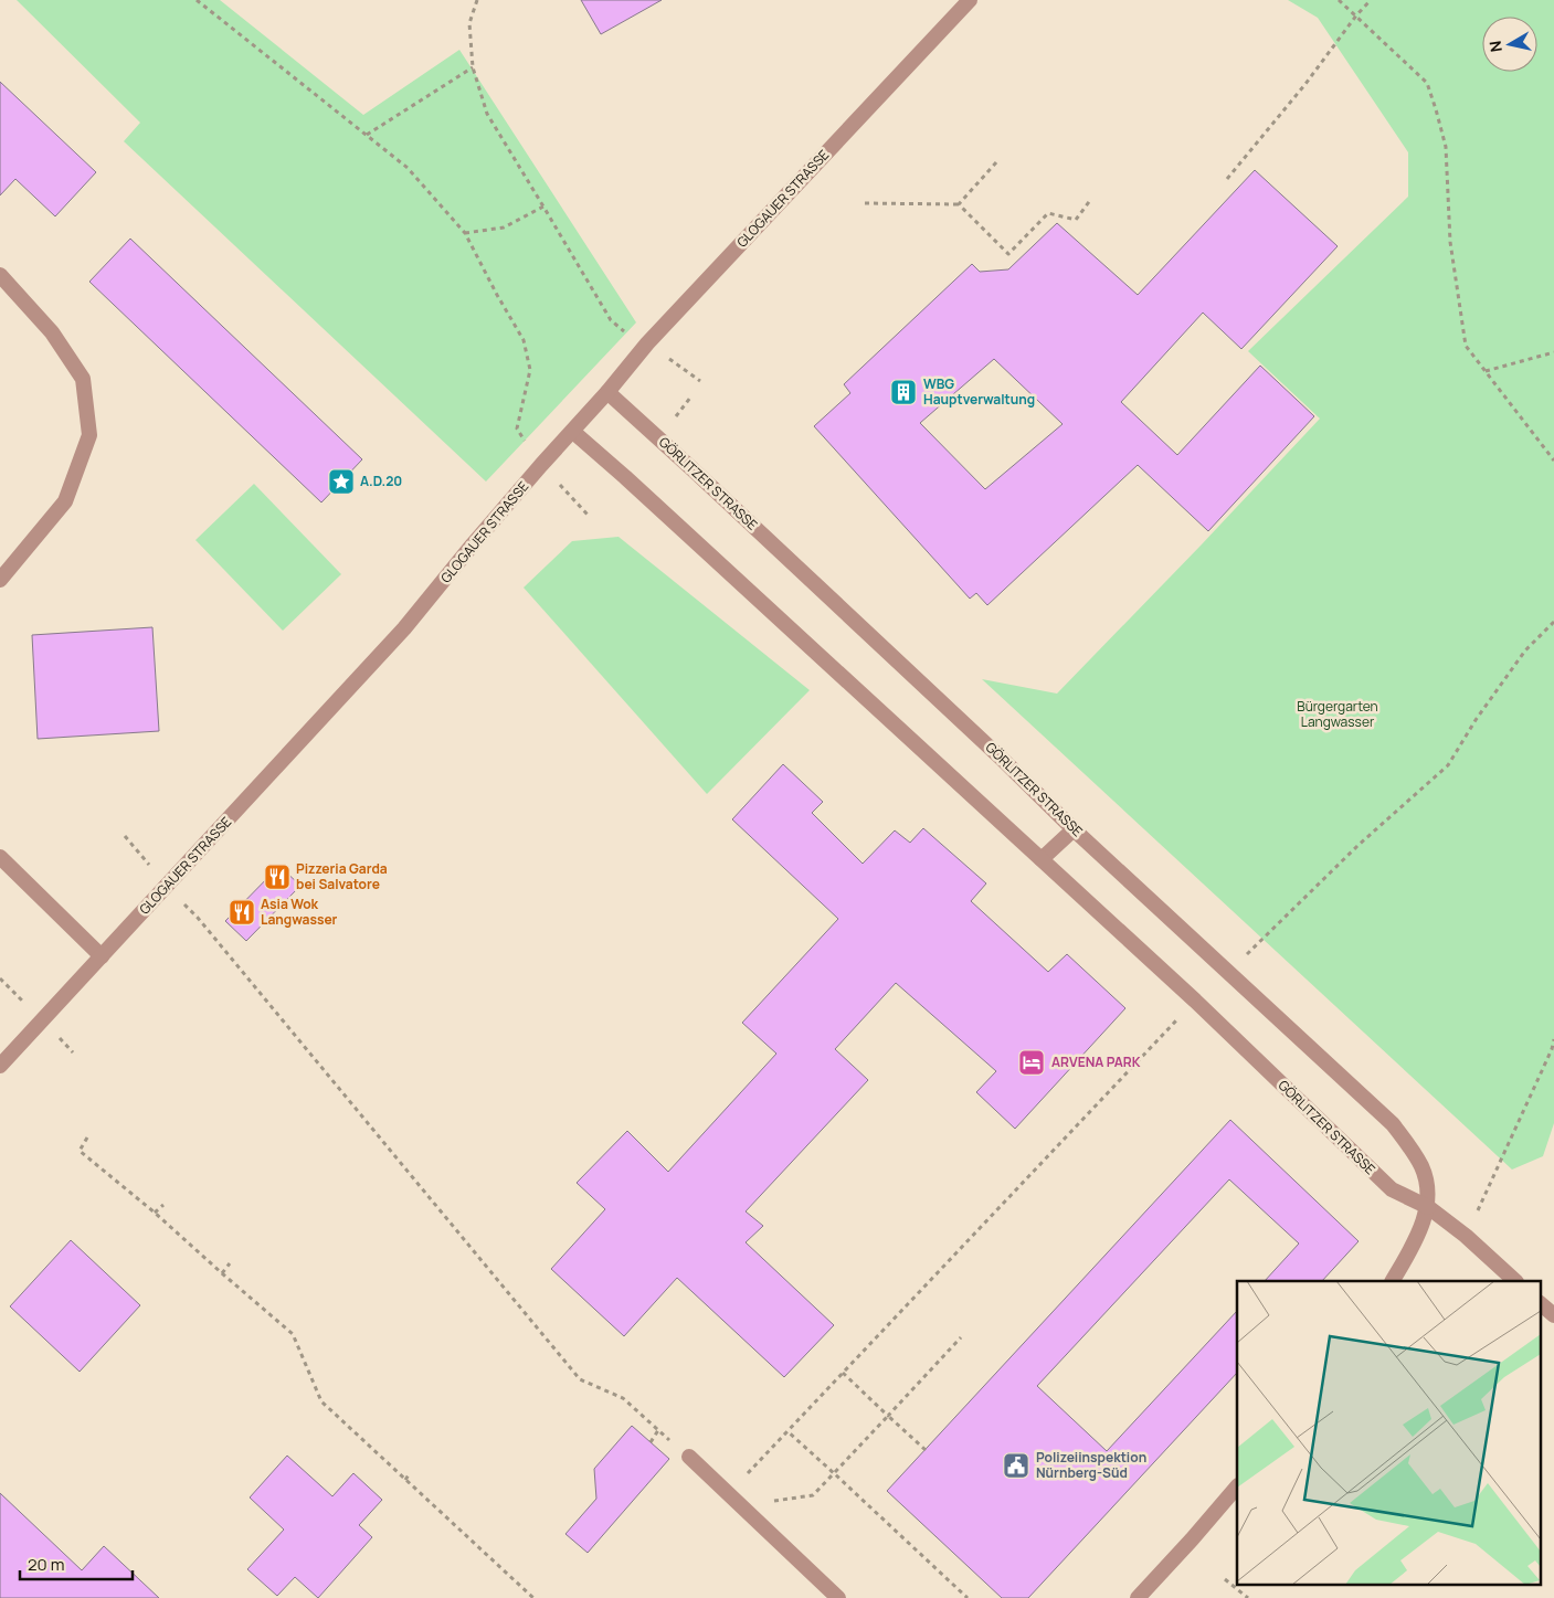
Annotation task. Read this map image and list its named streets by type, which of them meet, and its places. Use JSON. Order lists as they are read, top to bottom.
{
  "streets": {
    "street": ["GLOGAUER STRASSE", "GÖRLITZER STRASSE"]
  },
  "crossings": [
    ["GLOGAUER STRASSE", "GÖRLITZER STRASSE"]
  ],
  "parks": ["Bürgergarten Langwasser"],
  "places": {
    "building": ["WBG Hauptverwaltung"],
    "place": ["A.D.20"],
    "restaurant": ["Pizzeria Garda bei Salvatore", "Asia Wok Langwasser"],
    "hotel": ["ARVENA PARK"],
    "public building": ["Polizeiinspektion Nürnberg-Süd"]
  },
  "scale_bar": "20 m",
  "north": "left"
}
